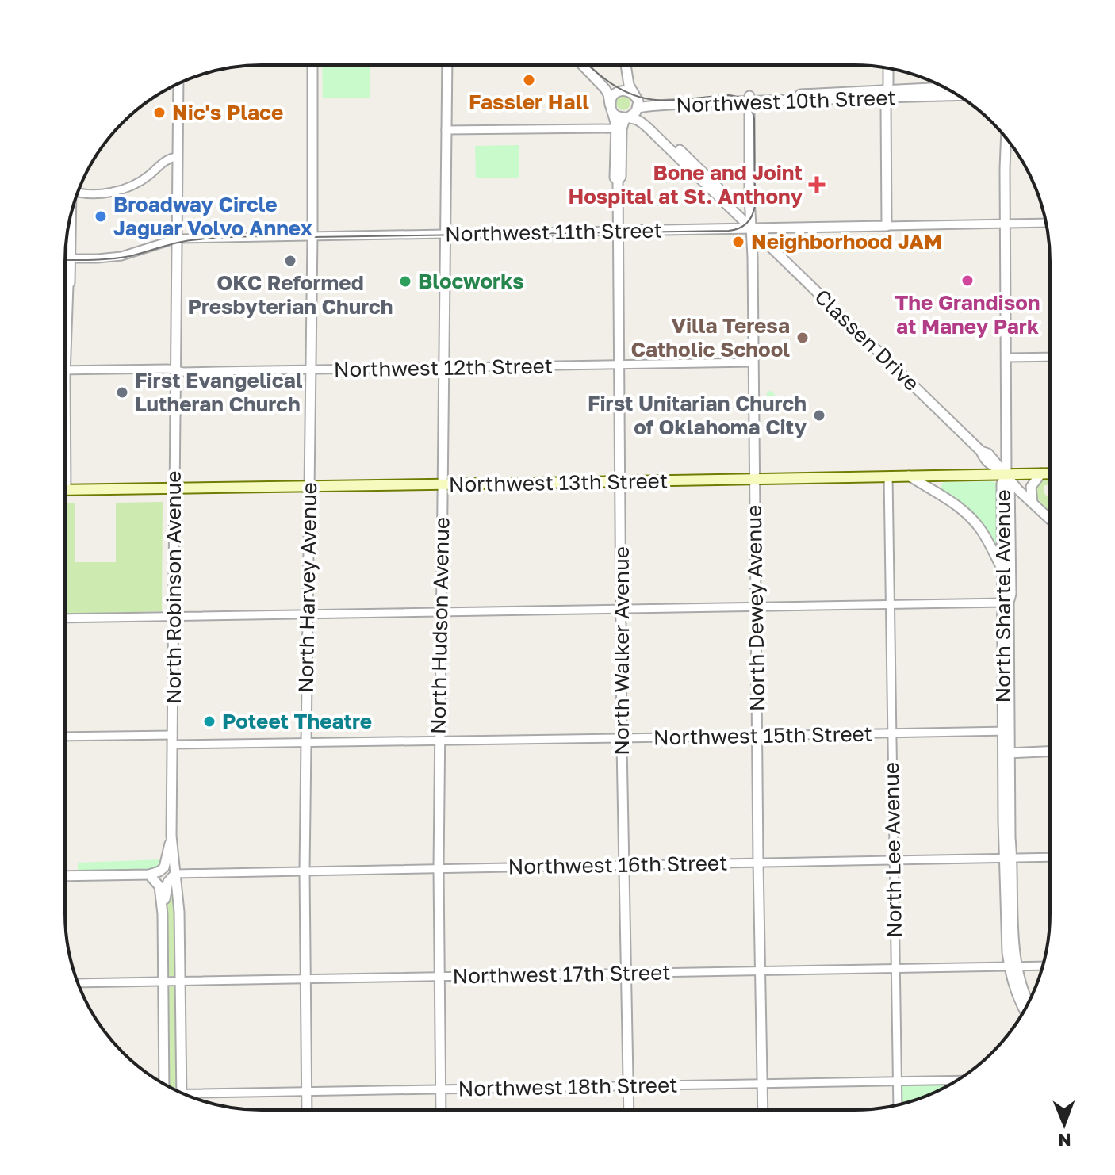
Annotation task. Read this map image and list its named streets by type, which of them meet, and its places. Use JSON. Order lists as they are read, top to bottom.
{
  "streets": {
    "main road": ["Northwest 13th Street"],
    "street": [
      "Northwest 10th Street",
      "Northwest 11th Street",
      "Classen Drive",
      "Northwest 12th Street",
      "North Robinson Avenue",
      "North Harvey Avenue",
      "North Shartel Avenue",
      "North Dewey Avenue",
      "North Hudson Avenue",
      "North Walker Avenue",
      "Northwest 15th Street",
      "North Lee Avenue",
      "Northwest 16th Street",
      "Northwest 17th Street",
      "Northwest 18th Street"
    ]
  },
  "crossings": [
    ["Northwest 10th Street", "Classen Drive"],
    ["Northwest 10th Street", "North Dewey Avenue"],
    ["Northwest 10th Street", "North Walker Avenue"],
    ["Northwest 11th Street", "Classen Drive"],
    ["Northwest 11th Street", "North Robinson Avenue"],
    ["Northwest 11th Street", "North Harvey Avenue"],
    ["Northwest 11th Street", "North Shartel Avenue"],
    ["Northwest 11th Street", "North Dewey Avenue"],
    ["Northwest 11th Street", "North Hudson Avenue"],
    ["Northwest 11th Street", "North Walker Avenue"],
    ["Classen Drive", "Northwest 13th Street"],
    ["Classen Drive", "North Shartel Avenue"],
    ["Classen Drive", "North Dewey Avenue"],
    ["Classen Drive", "North Walker Avenue"],
    ["Northwest 12th Street", "North Robinson Avenue"],
    ["Northwest 12th Street", "North Harvey Avenue"],
    ["Northwest 12th Street", "North Dewey Avenue"],
    ["Northwest 12th Street", "North Hudson Avenue"],
    ["Northwest 12th Street", "North Walker Avenue"],
    ["Northwest 13th Street", "North Robinson Avenue"],
    ["Northwest 13th Street", "North Harvey Avenue"],
    ["Northwest 13th Street", "North Shartel Avenue"],
    ["Northwest 13th Street", "North Dewey Avenue"],
    ["Northwest 13th Street", "North Hudson Avenue"],
    ["Northwest 13th Street", "North Walker Avenue"],
    ["Northwest 13th Street", "North Lee Avenue"],
    ["North Robinson Avenue", "Northwest 15th Street"],
    ["North Robinson Avenue", "Northwest 16th Street"],
    ["North Robinson Avenue", "Northwest 17th Street"],
    ["North Harvey Avenue", "Northwest 15th Street"],
    ["North Harvey Avenue", "Northwest 16th Street"],
    ["North Harvey Avenue", "Northwest 17th Street"],
    ["North Harvey Avenue", "Northwest 18th Street"],
    ["North Shartel Avenue", "Northwest 15th Street"],
    ["North Shartel Avenue", "Northwest 16th Street"],
    ["North Shartel Avenue", "Northwest 17th Street"],
    ["North Dewey Avenue", "Northwest 15th Street"],
    ["North Dewey Avenue", "Northwest 16th Street"],
    ["North Dewey Avenue", "Northwest 17th Street"],
    ["North Dewey Avenue", "Northwest 18th Street"],
    ["North Hudson Avenue", "Northwest 15th Street"],
    ["North Hudson Avenue", "Northwest 16th Street"],
    ["North Hudson Avenue", "Northwest 17th Street"],
    ["North Hudson Avenue", "Northwest 18th Street"],
    ["North Walker Avenue", "Northwest 15th Street"],
    ["North Walker Avenue", "Northwest 16th Street"],
    ["North Walker Avenue", "Northwest 17th Street"],
    ["North Walker Avenue", "Northwest 18th Street"],
    ["Northwest 15th Street", "North Lee Avenue"],
    ["North Lee Avenue", "Northwest 16th Street"],
    ["North Lee Avenue", "Northwest 17th Street"],
    ["North Lee Avenue", "Northwest 18th Street"]
  ],
  "places": {
    "other": [
      "Fassler Hall",
      "Nic's Place",
      "Broadway Circle Jaguar Volvo Annex",
      "Neighborhood JAM",
      "OKC Reformed Presbyterian Church",
      "The Grandison at Maney Park",
      "Blocworks",
      "Villa Teresa Catholic School",
      "First Evangelical Lutheran Church",
      "First Unitarian Church of Oklahoma City",
      "Poteet Theatre"
    ],
    "health": ["Bone and Joint Hospital at St. Anthony"]
  },
  "north": "bottom"
}
